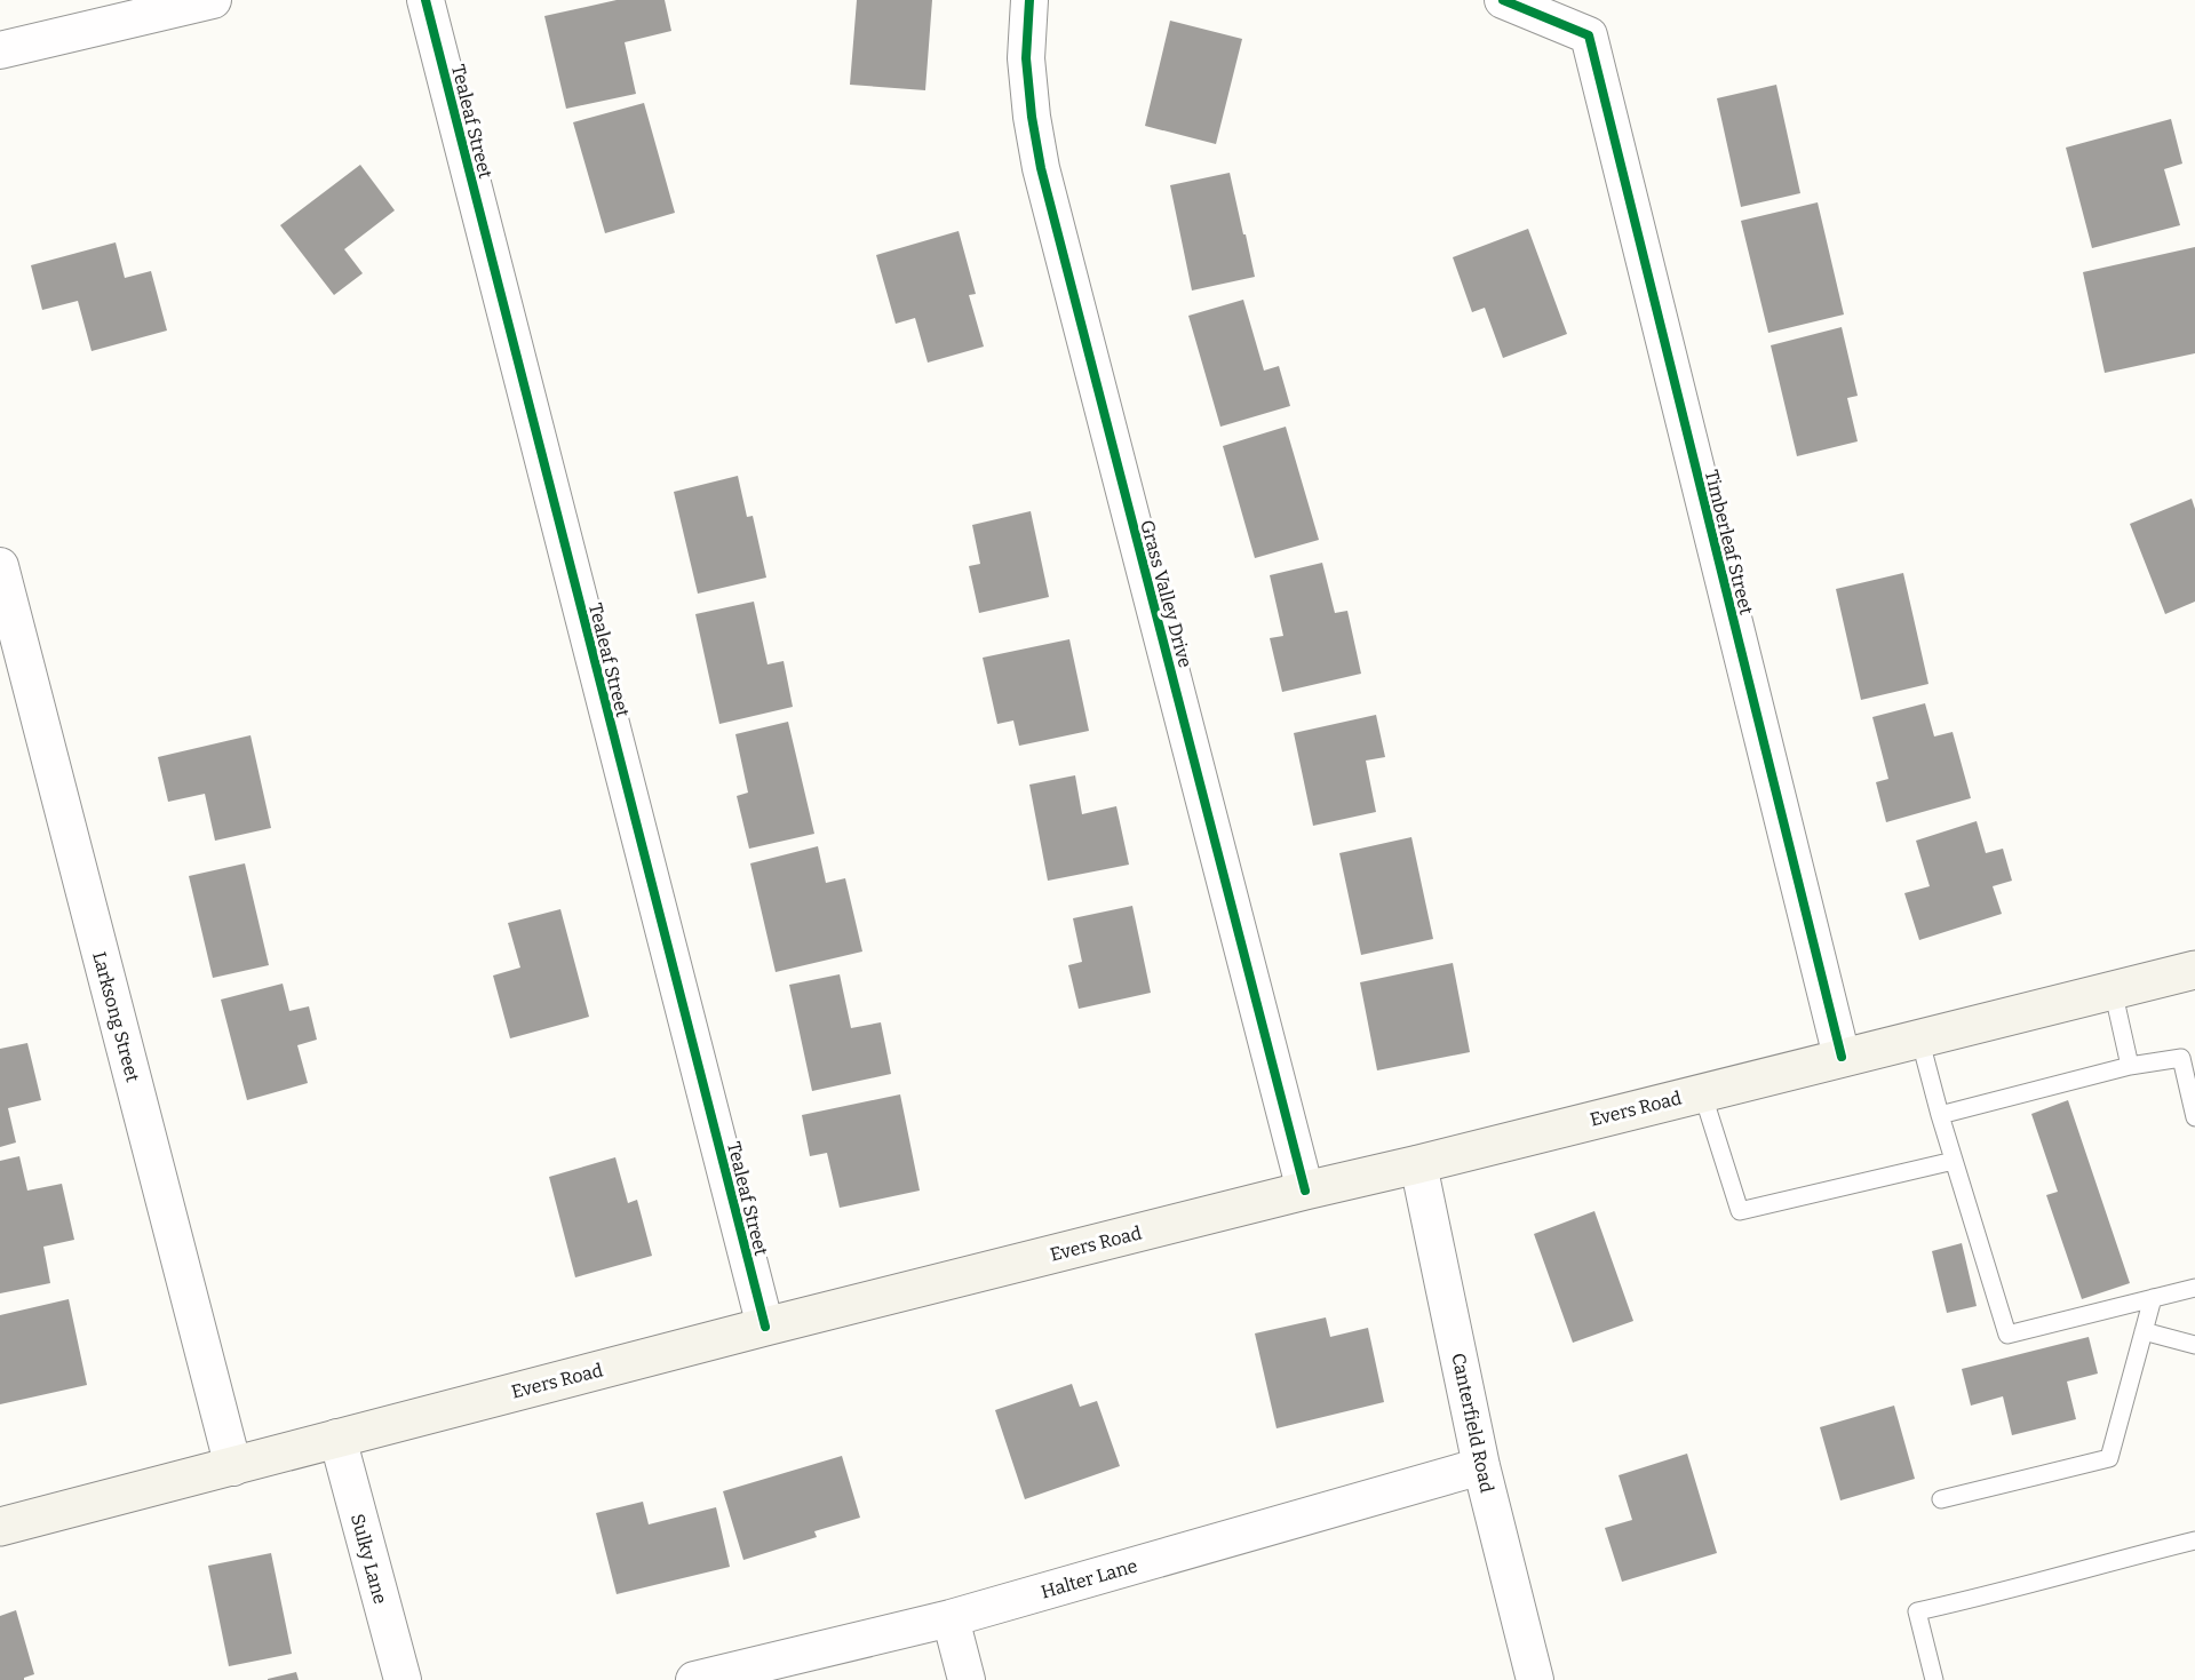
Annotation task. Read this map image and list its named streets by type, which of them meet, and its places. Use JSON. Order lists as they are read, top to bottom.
{
  "streets": {
    "main road": ["Evers Road"],
    "street": [
      "Tealeaf Street",
      "Timberleaf Street",
      "Grass Valley Drive",
      "Larksong Street",
      "Canterfield Road",
      "Sulky Lane",
      "Halter Lane"
    ]
  },
  "crossings": [
    ["Tealeaf Street", "Evers Road"],
    ["Timberleaf Street", "Evers Road"],
    ["Grass Valley Drive", "Evers Road"],
    ["Larksong Street", "Evers Road"],
    ["Evers Road", "Canterfield Road"],
    ["Evers Road", "Sulky Lane"],
    ["Canterfield Road", "Halter Lane"]
  ]
}
